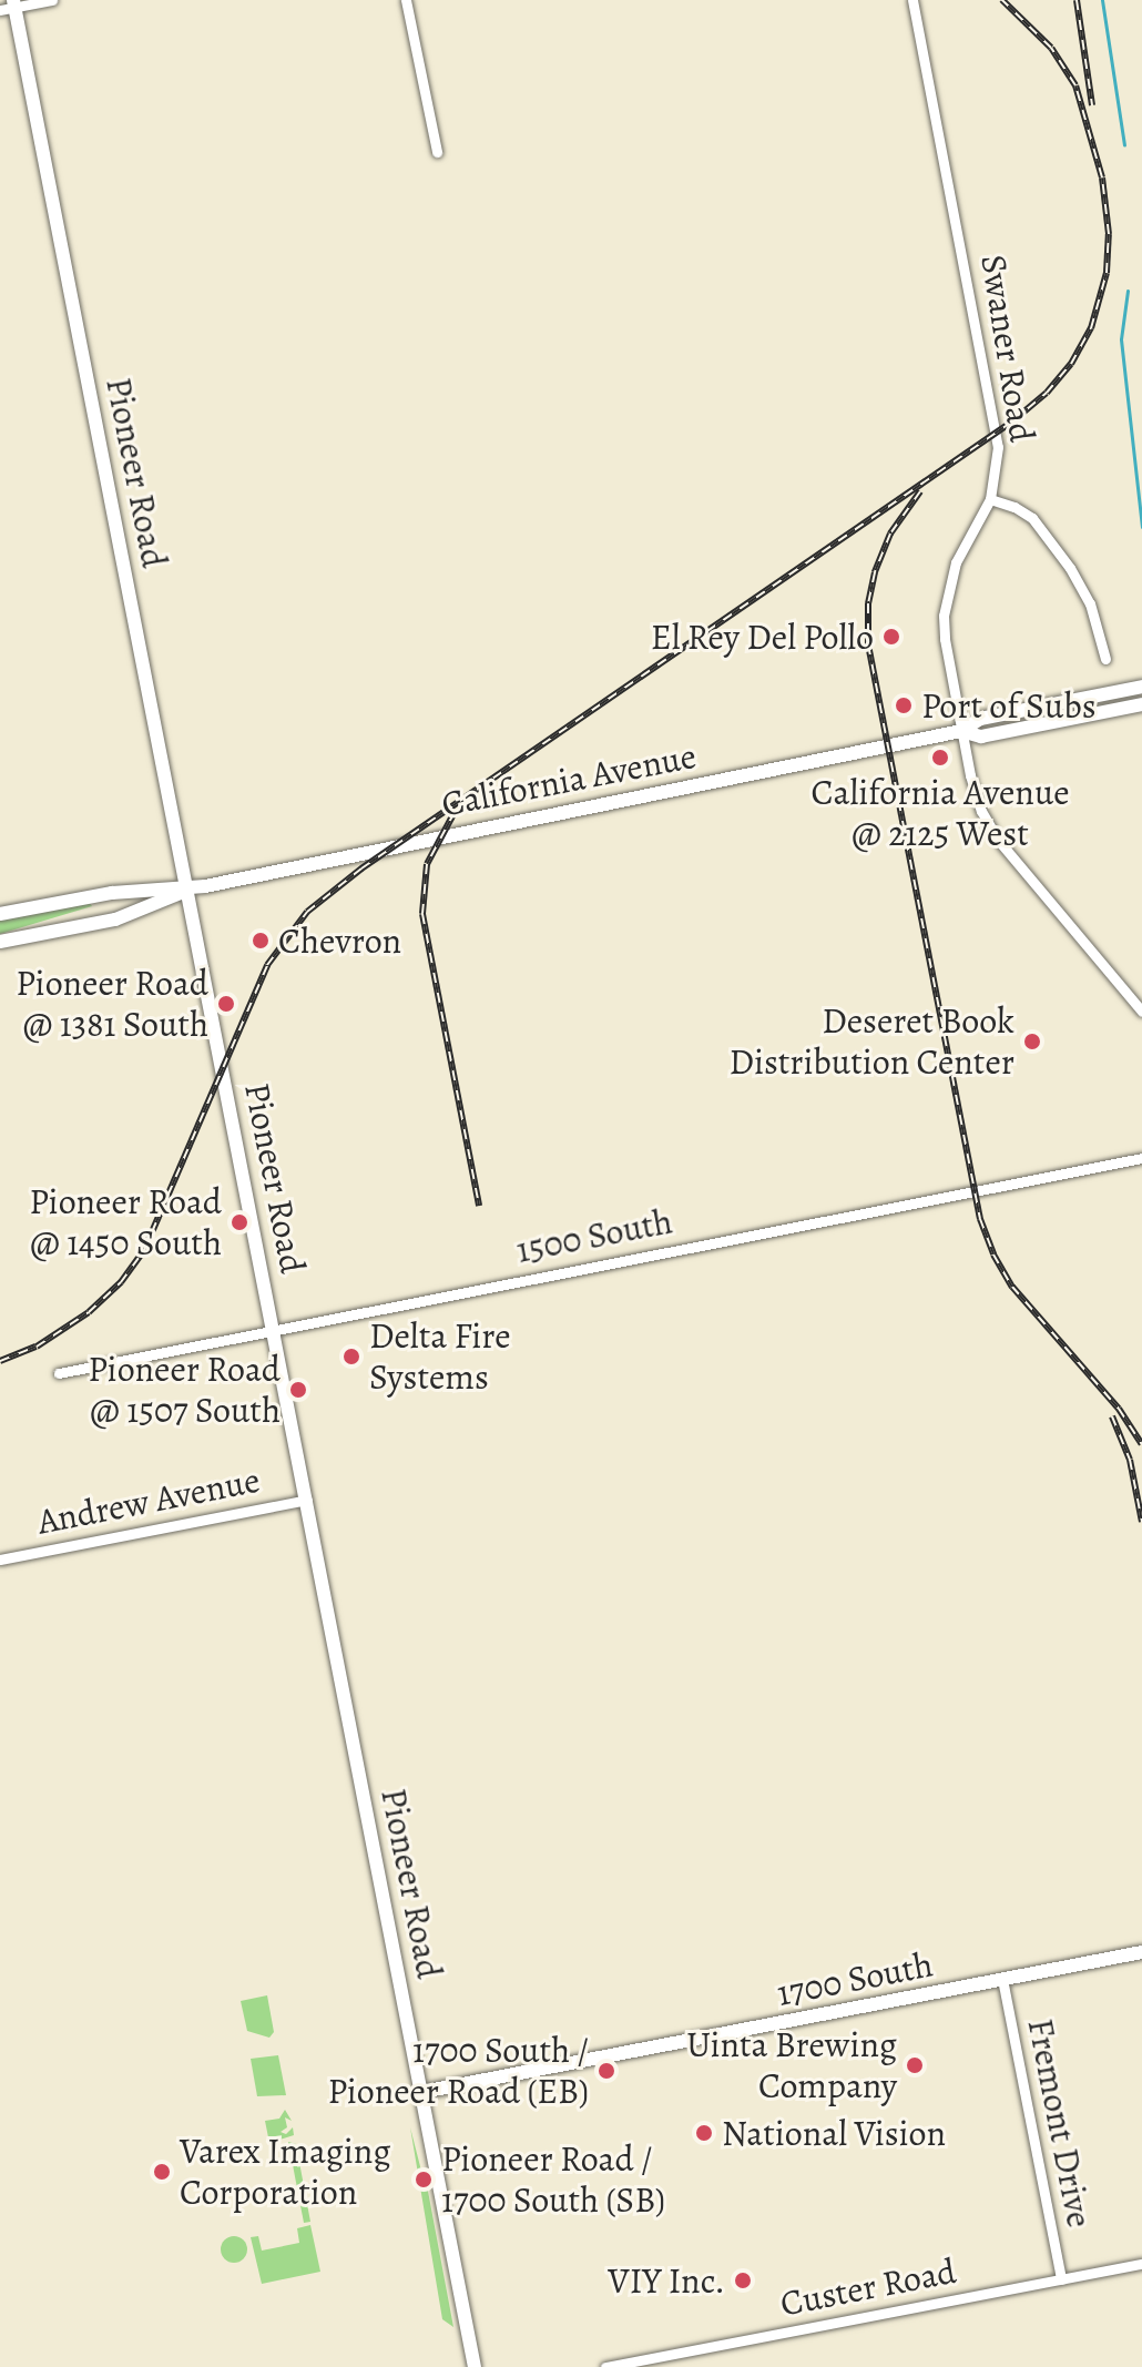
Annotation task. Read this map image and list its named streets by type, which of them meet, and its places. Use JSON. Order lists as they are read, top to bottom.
{
  "streets": {
    "main road": ["Pioneer Road", "California Avenue", "1700 South"],
    "street": [
      "Swaner Road",
      "1500 South",
      "Andrew Avenue",
      "Fremont Drive",
      "Custer Road"
    ]
  },
  "crossings": [
    ["Swaner Road", "California Avenue"],
    ["Pioneer Road", "California Avenue"],
    ["Pioneer Road", "1500 South"],
    ["Pioneer Road", "Andrew Avenue"],
    ["Pioneer Road", "1700 South"],
    ["1700 South", "Fremont Drive"],
    ["Fremont Drive", "Custer Road"]
  ],
  "places": [
    "El Rey Del Pollo",
    "Port of Subs",
    "California Avenue @ 2125 West",
    "Chevron",
    "Pioneer Road @ 1381 South",
    "Deseret Book Distribution Center",
    "Pioneer Road @ 1450 South",
    "Delta Fire Systems",
    "Pioneer Road @ 1507 South",
    "Uinta Brewing Company",
    "1700 South / Pioneer Road (EB)",
    "National Vision",
    "Varex Imaging Corporation",
    "Pioneer Road / 1700 South (SB)",
    "VIY Inc."
  ]
}
